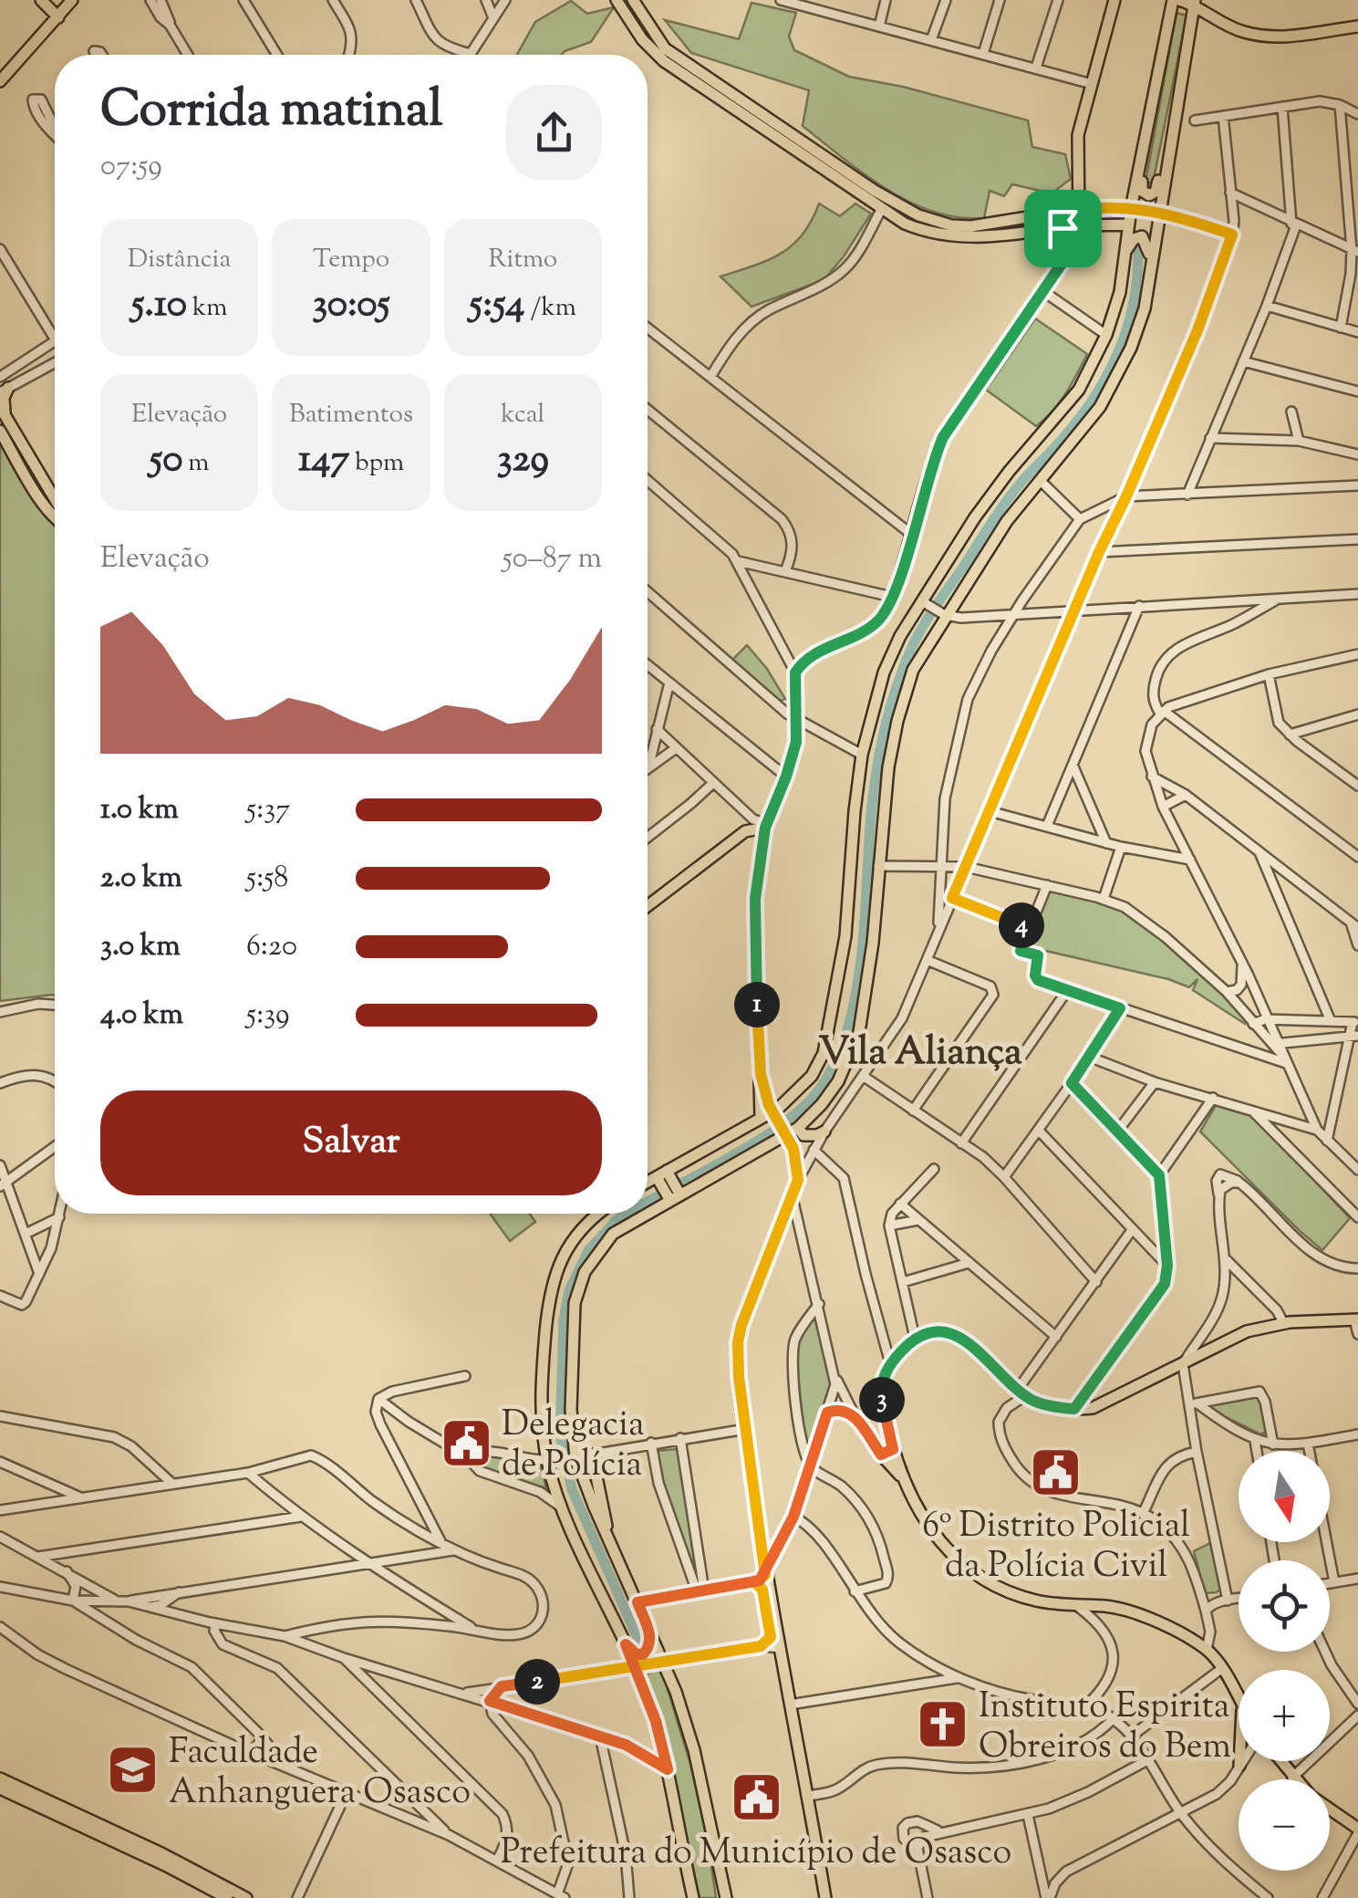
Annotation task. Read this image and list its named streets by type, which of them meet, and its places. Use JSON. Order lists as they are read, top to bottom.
{
  "districts": ["Vila Aliança"],
  "places": {
    "public building": ["Delegacia de Polícia", "6º Distrito Policial da Polícia Civil", "Prefeitura do Município de Osasco"],
    "church": ["Instituto Espirita Obreiros do Bem"],
    "school or university": ["Faculdade Anhanguera Osasco"]
  },
  "north": "bottom",
  "page": {
    "heading": ["Corrida matinal", "07:59"],
    "stats": [
      ["Distância", "5.10 km"],
      ["Tempo", "30:05"],
      ["Ritmo", "5:54 /km"],
      ["Elevação", "50 m"],
      ["Batimentos", "147 bpm"],
      ["kcal", "329"]
    ],
    "chart": ["Elevação", "50–87 m"],
    "list": [
      {
        "name": "1.0 km",
        "note": "5:37"
      },
      {
        "name": "2.0 km",
        "note": "5:58"
      },
      {
        "name": "3.0 km",
        "note": "6:20"
      },
      {
        "name": "4.0 km",
        "note": "5:39"
      }
    ],
    "pins": [
      "4",
      "1",
      "3",
      "2"
    ],
    "buttons": "Salvar",
    "map_buttons": ["+", "−"]
  }
}
